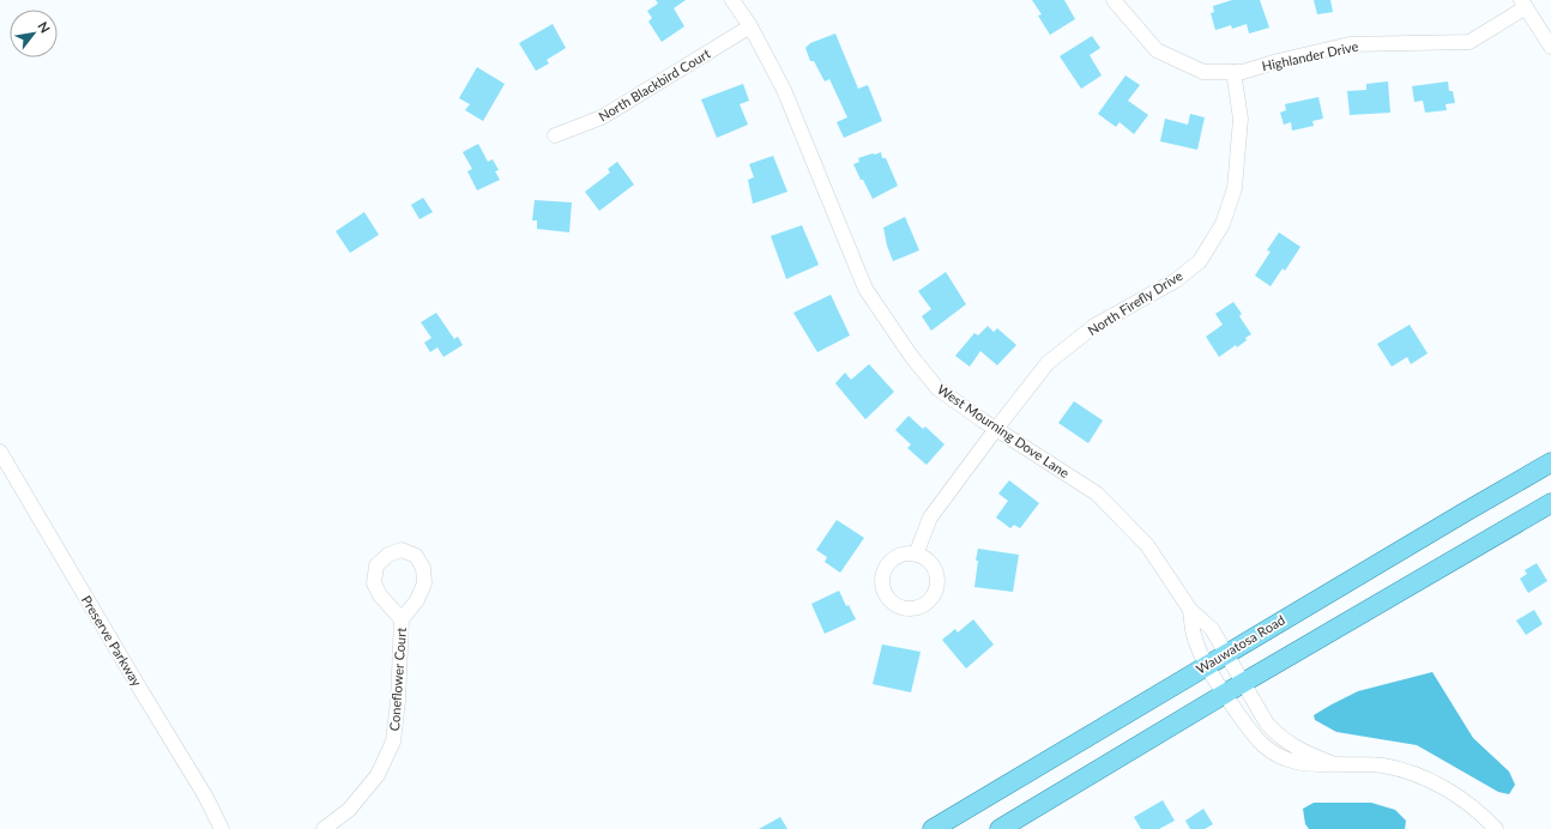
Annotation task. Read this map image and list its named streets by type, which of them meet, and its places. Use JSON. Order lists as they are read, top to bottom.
{
  "streets": {
    "main road": ["Wauwatosa Road"],
    "street": [
      "Highlander Drive",
      "North Blackbird Court",
      "North Firefly Drive",
      "West Mourning Dove Lane",
      "Preserve Parkway",
      "Coneflower Court"
    ]
  },
  "crossings": [
    ["Highlander Drive", "North Firefly Drive"],
    ["North Blackbird Court", "West Mourning Dove Lane"],
    ["North Firefly Drive", "West Mourning Dove Lane"]
  ],
  "north": "top right"
}
